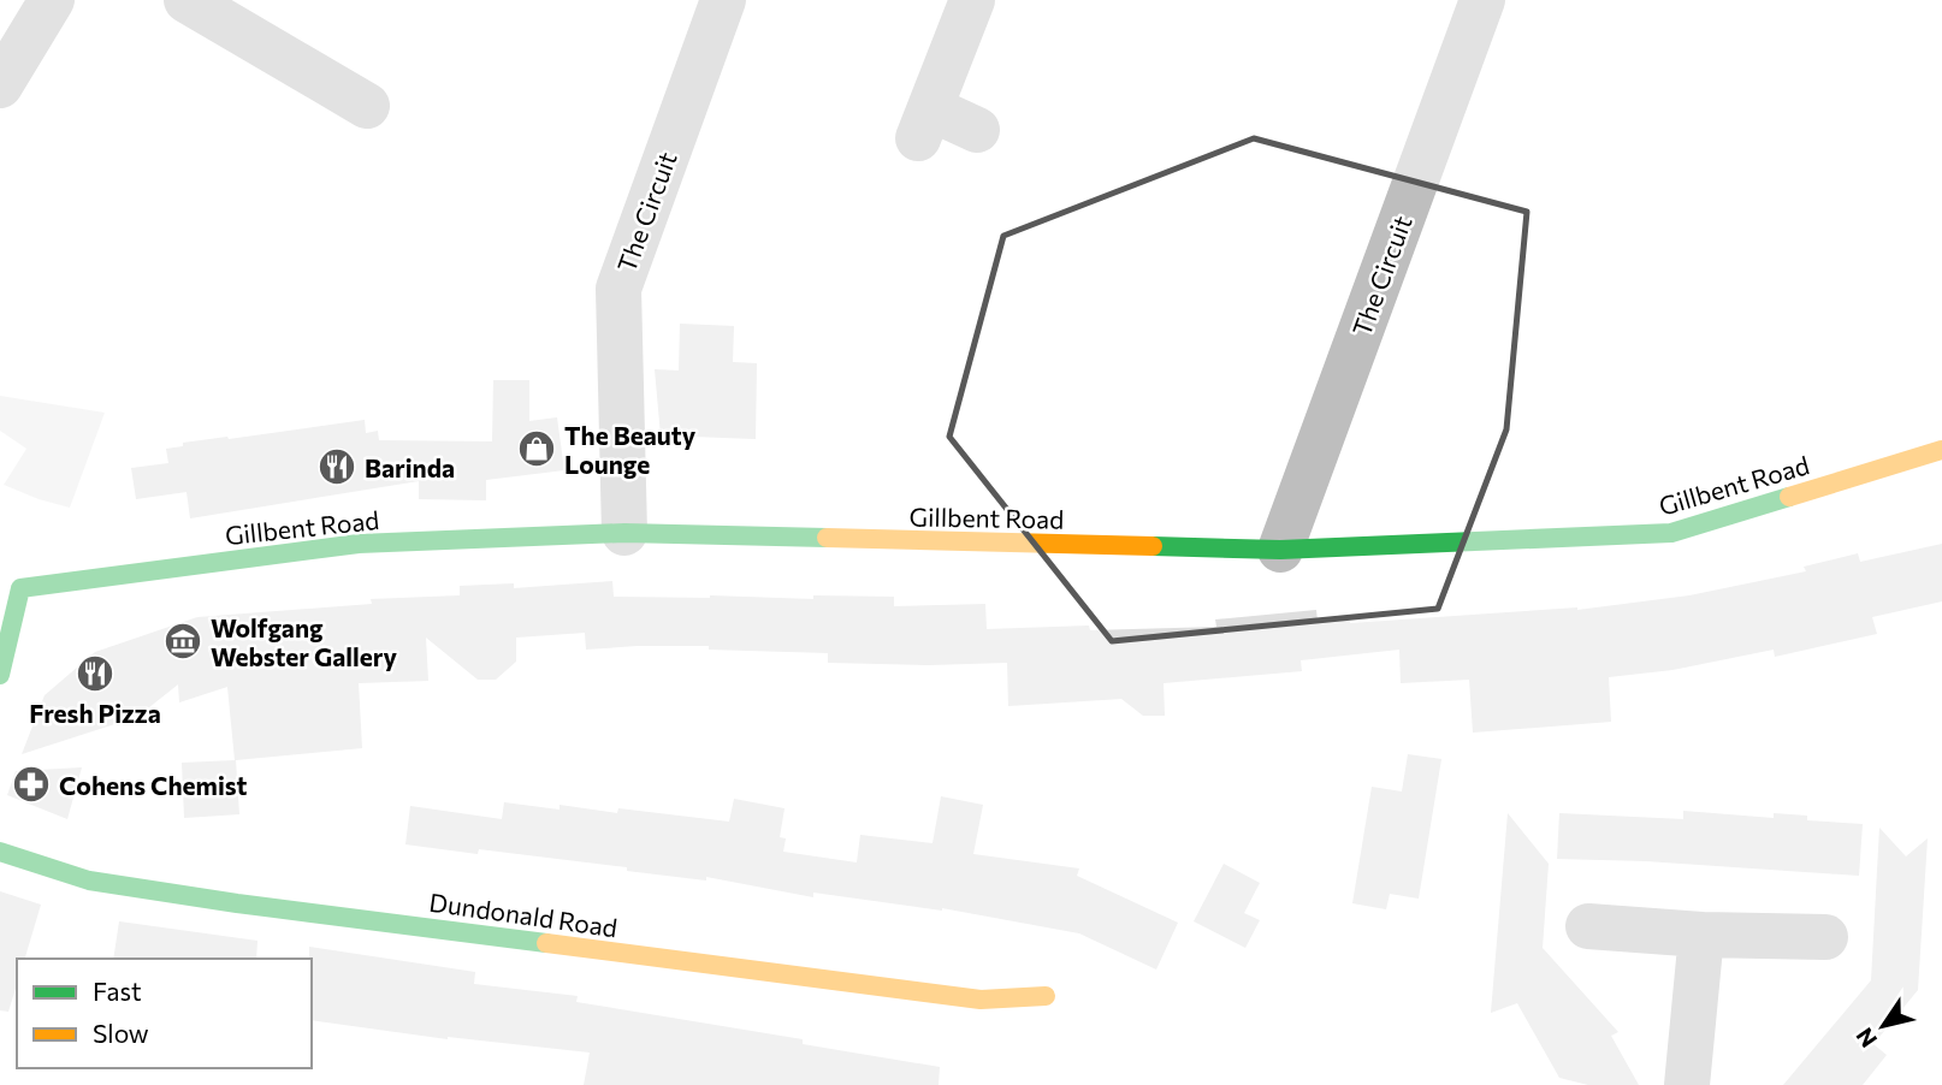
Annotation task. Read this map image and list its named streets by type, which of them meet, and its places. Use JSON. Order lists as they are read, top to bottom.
{
  "streets": {
    "street": ["The Circuit", "Gillbent Road", "Dundonald Road"]
  },
  "crossings": [
    ["The Circuit", "Gillbent Road"]
  ],
  "places": {
    "shop": ["The Beauty Lounge"],
    "restaurant": ["Barinda", "Fresh Pizza"],
    "museum": ["Wolfgang Webster Gallery"],
    "pharmacy": ["Cohens Chemist"]
  },
  "legend": ["Fast", "Slow"],
  "north": "bottom left"
}
